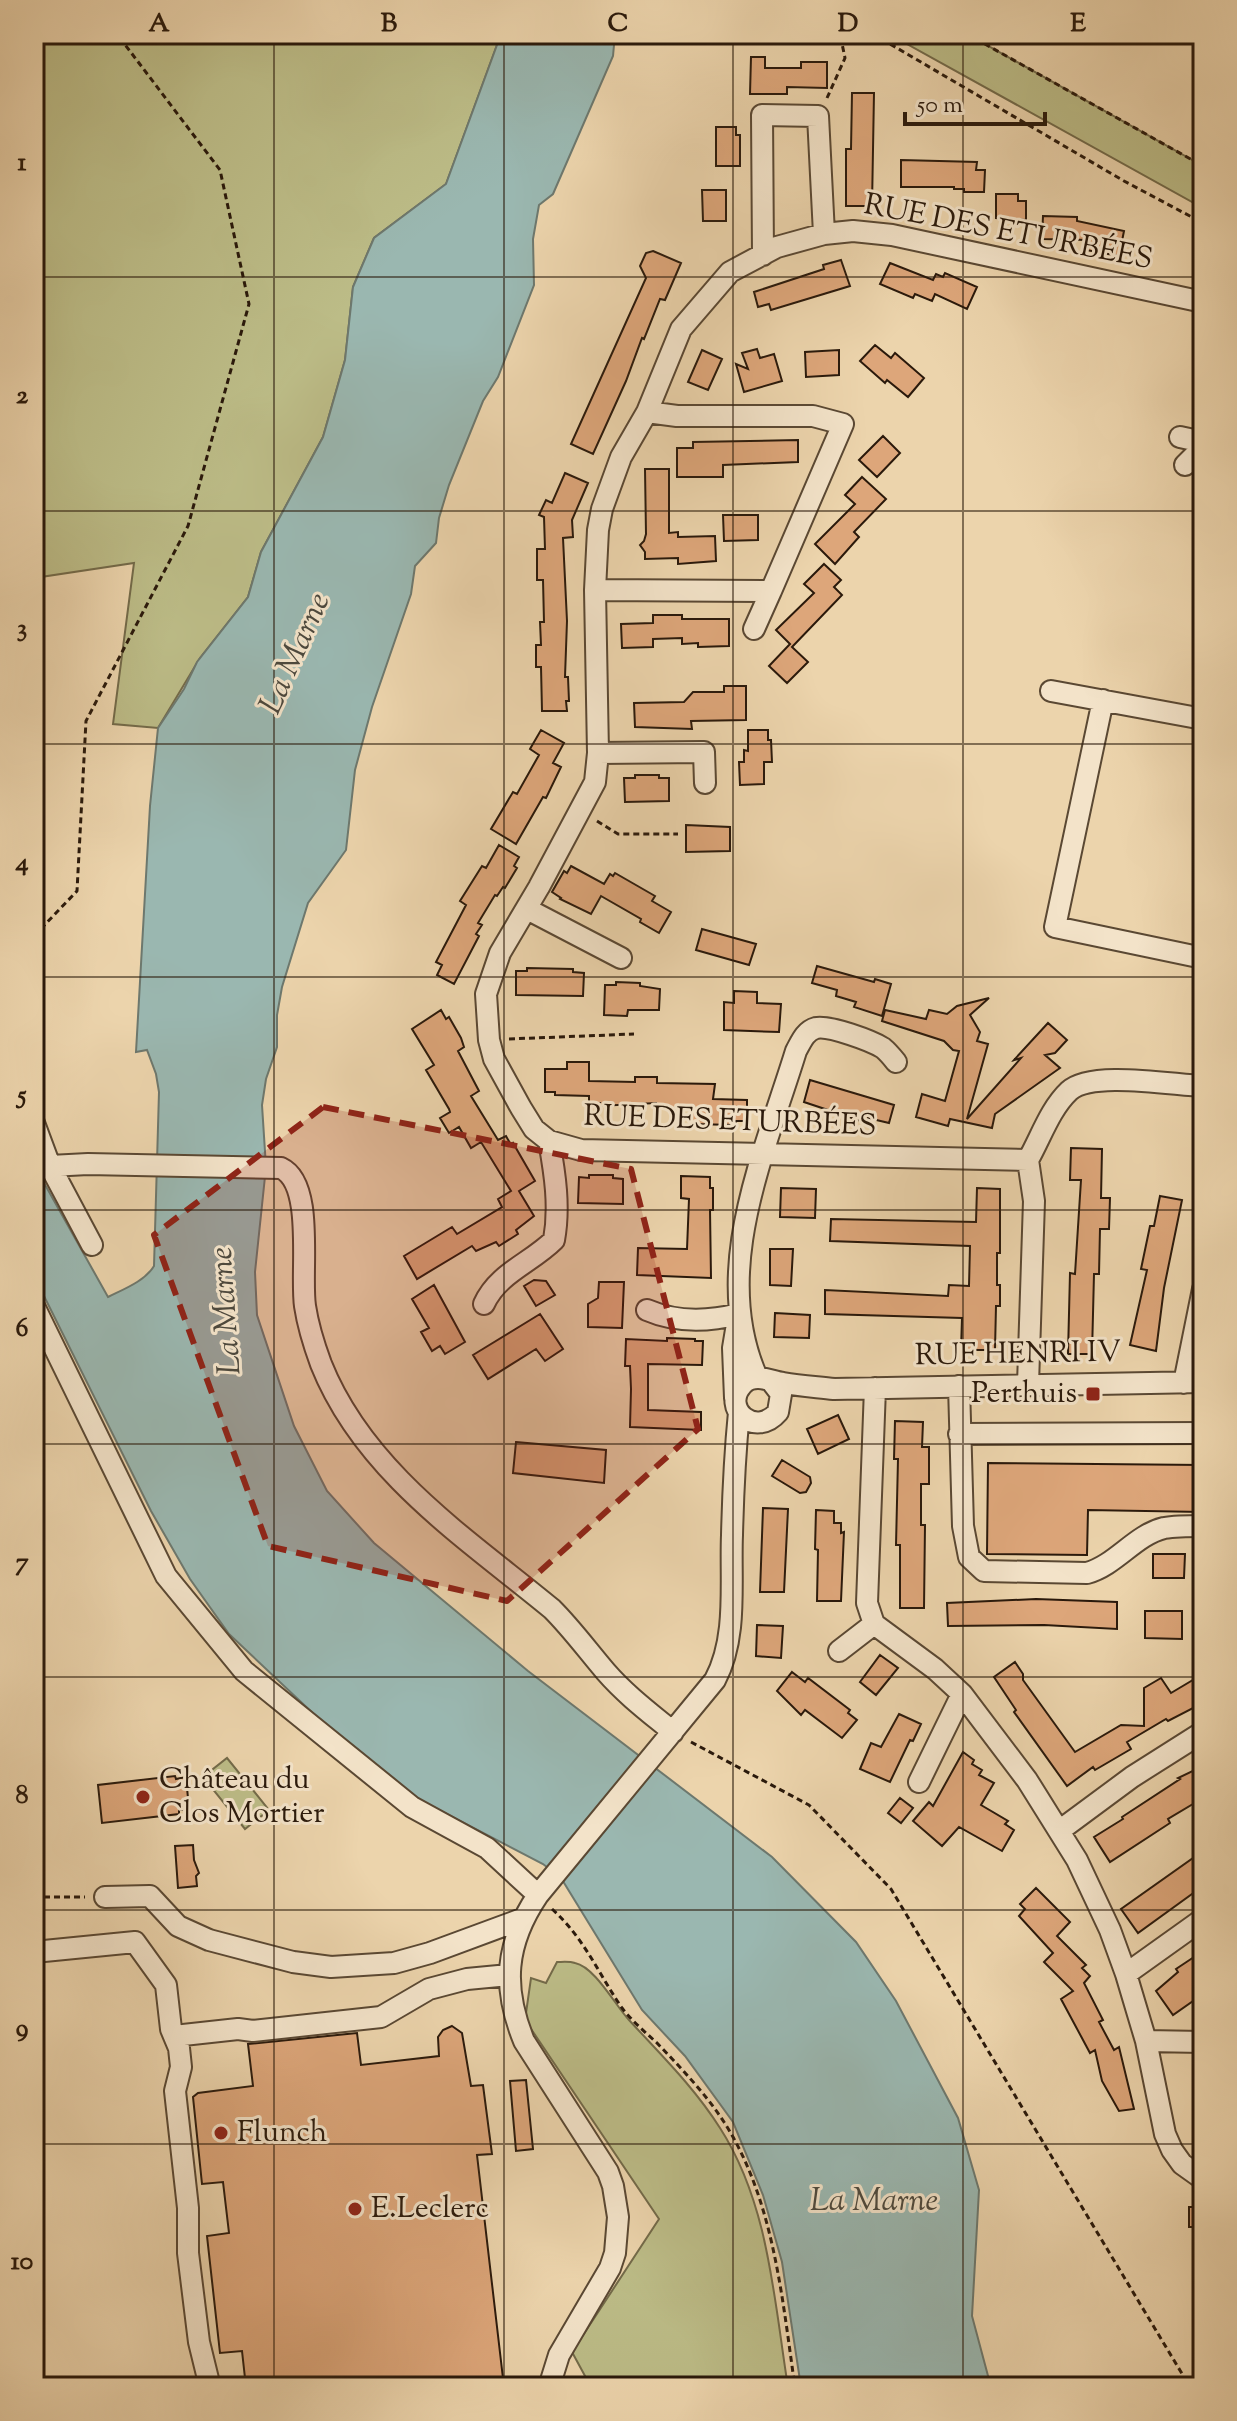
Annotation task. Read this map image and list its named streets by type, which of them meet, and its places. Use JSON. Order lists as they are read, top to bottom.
{
  "streets": {
    "street": ["RUE DES ETURBÉES", "RUE HENRI IV"]
  },
  "water": ["La Marne"],
  "places": {
    "transit": ["Perthuis"],
    "other": ["Château du Clos Mortier", "Flunch", "E.Leclerc"]
  },
  "scale_bar": "50 m",
  "grid": {
    "columns": [
      "A",
      "B",
      "C",
      "D",
      "E"
    ],
    "rows": [
      "1",
      "2",
      "3",
      "4",
      "5",
      "6",
      "7",
      "8",
      "9",
      "10"
    ]
  }
}
